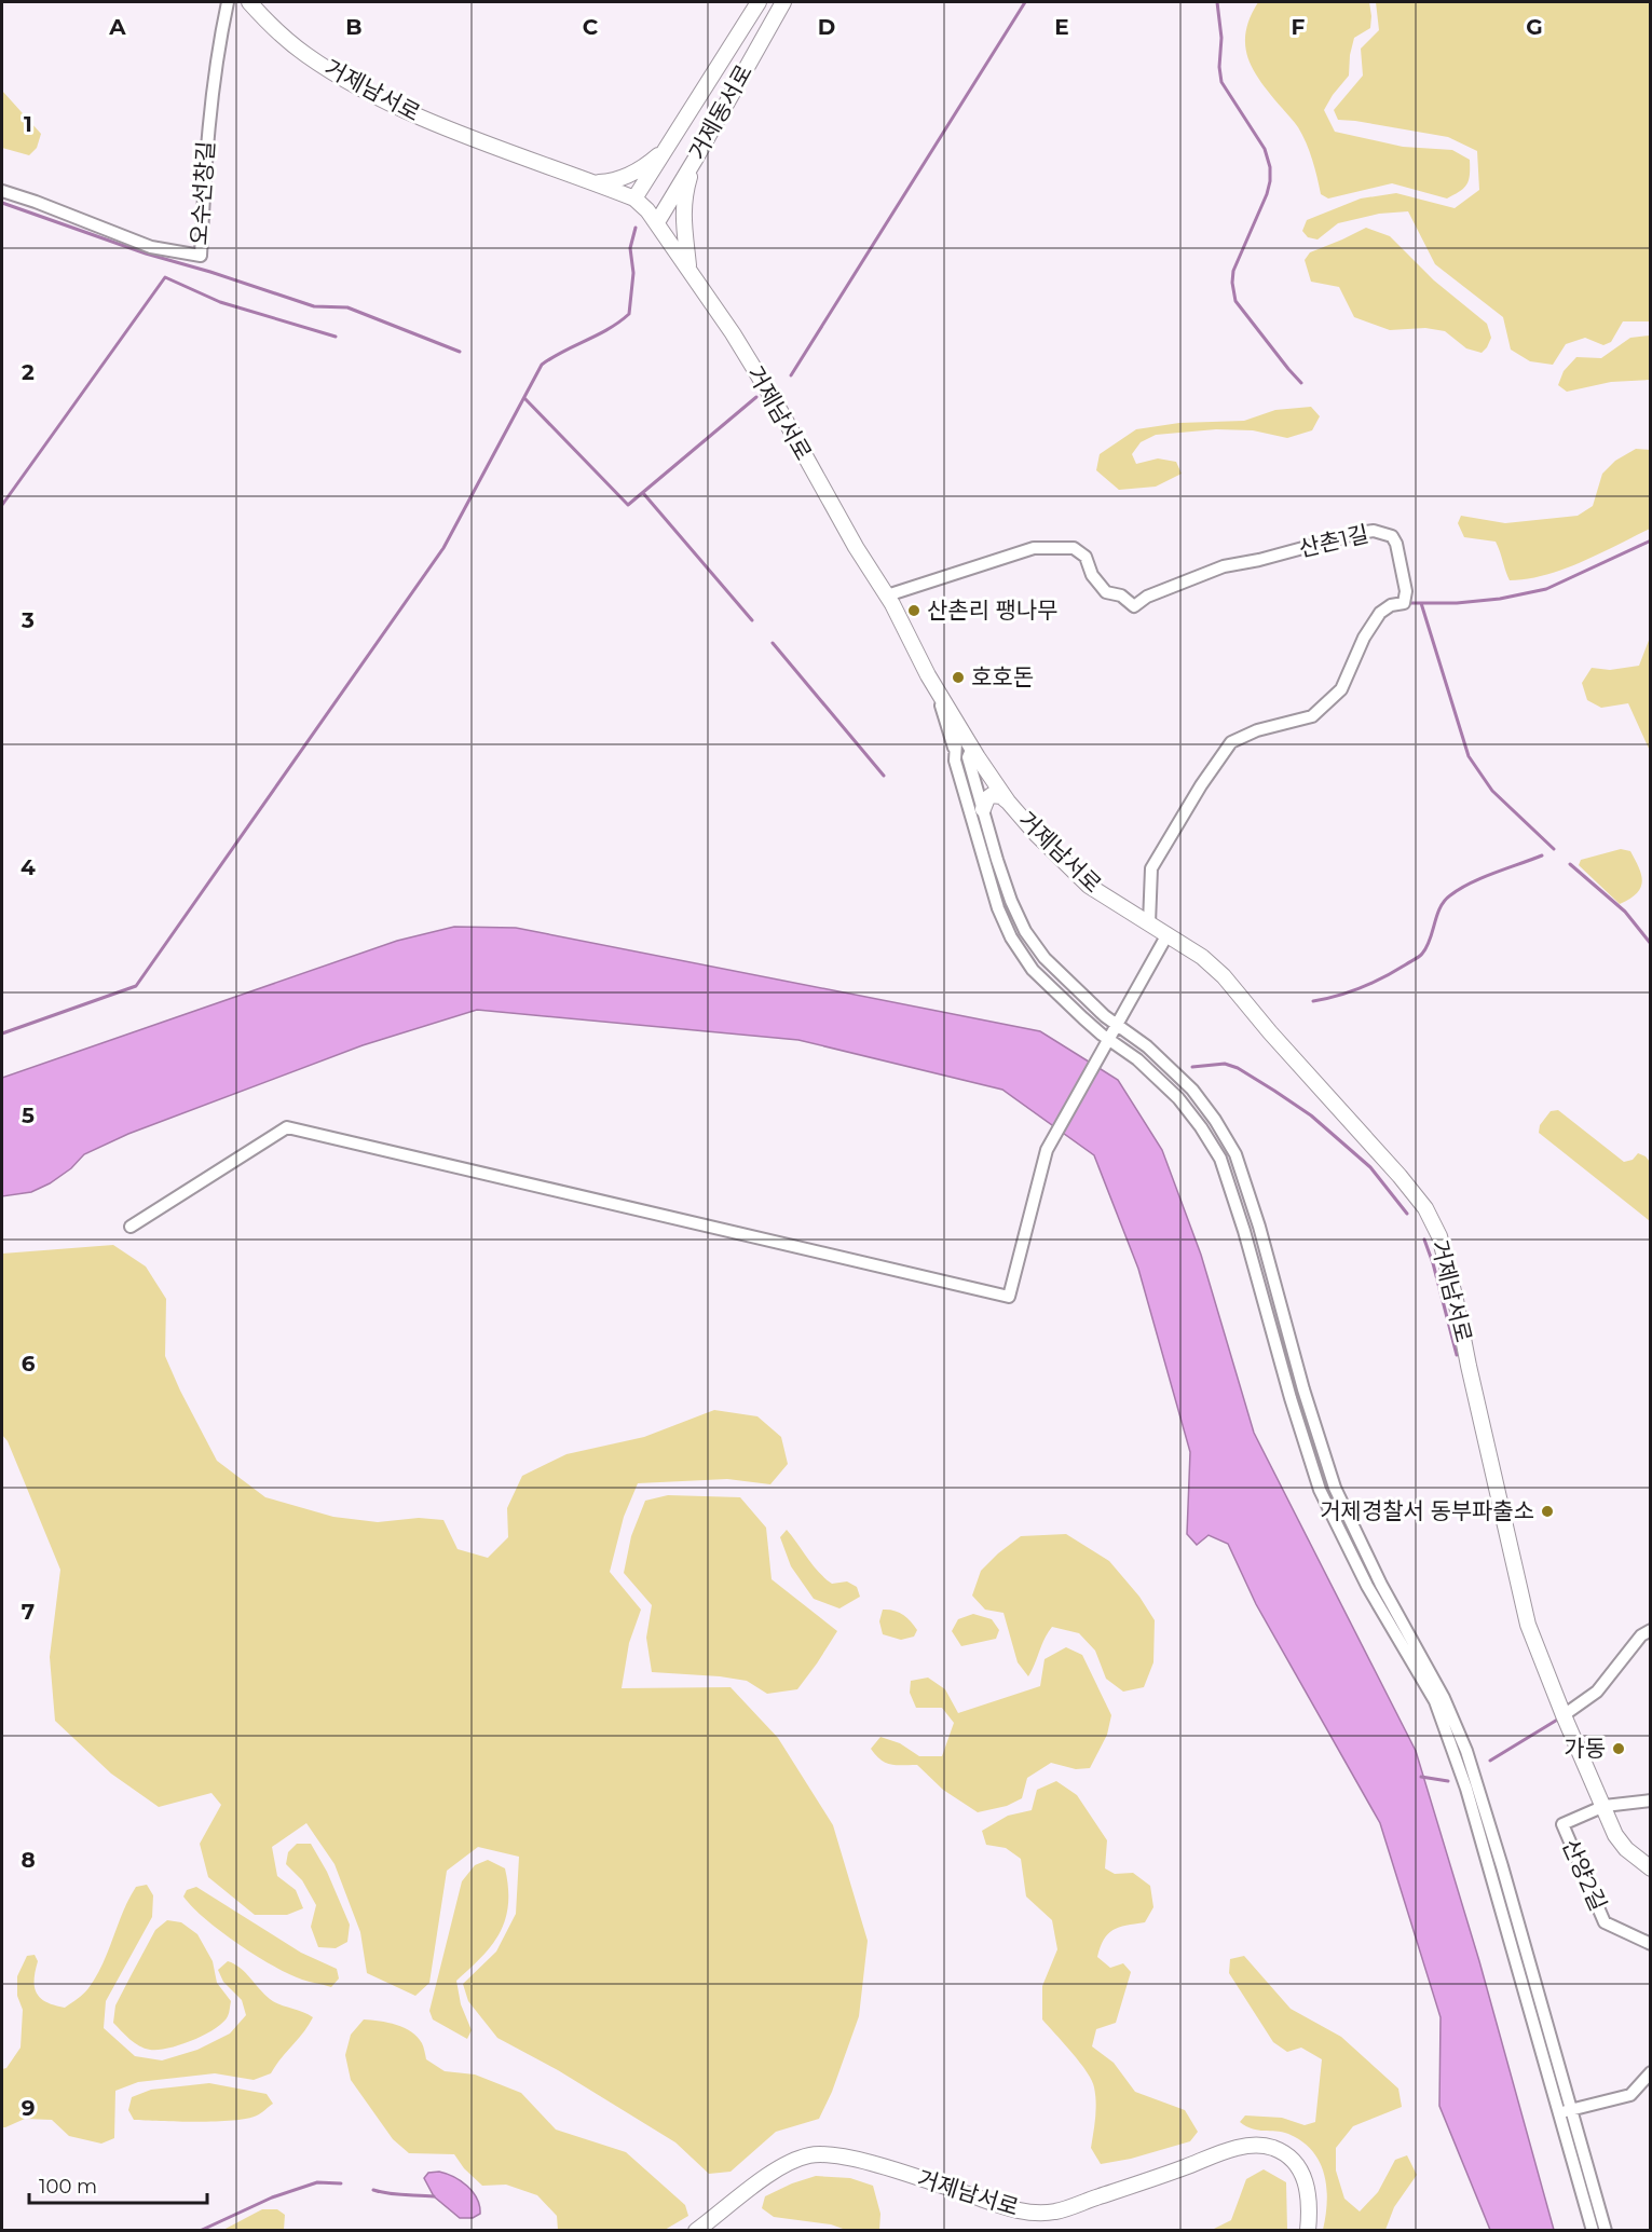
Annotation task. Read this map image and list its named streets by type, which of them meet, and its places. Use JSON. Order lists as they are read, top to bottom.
{
  "streets": {
    "main road": ["거제남서로", "거제동서로"],
    "street": ["오수선창길", "산촌1길", "산양2길"]
  },
  "crossings": [
    ["거제남서로", "거제동서로"],
    ["거제남서로", "산촌1길"],
    ["거제남서로", "산양2길"]
  ],
  "places": [
    "산촌리 팽나무",
    "호호돈",
    "거제경찰서 동부파출소",
    "가동"
  ],
  "scale_bar": "100 m",
  "grid": {
    "columns": [
      "A",
      "B",
      "C",
      "D",
      "E",
      "F",
      "G"
    ],
    "rows": [
      "1",
      "2",
      "3",
      "4",
      "5",
      "6",
      "7",
      "8",
      "9"
    ]
  }
}
